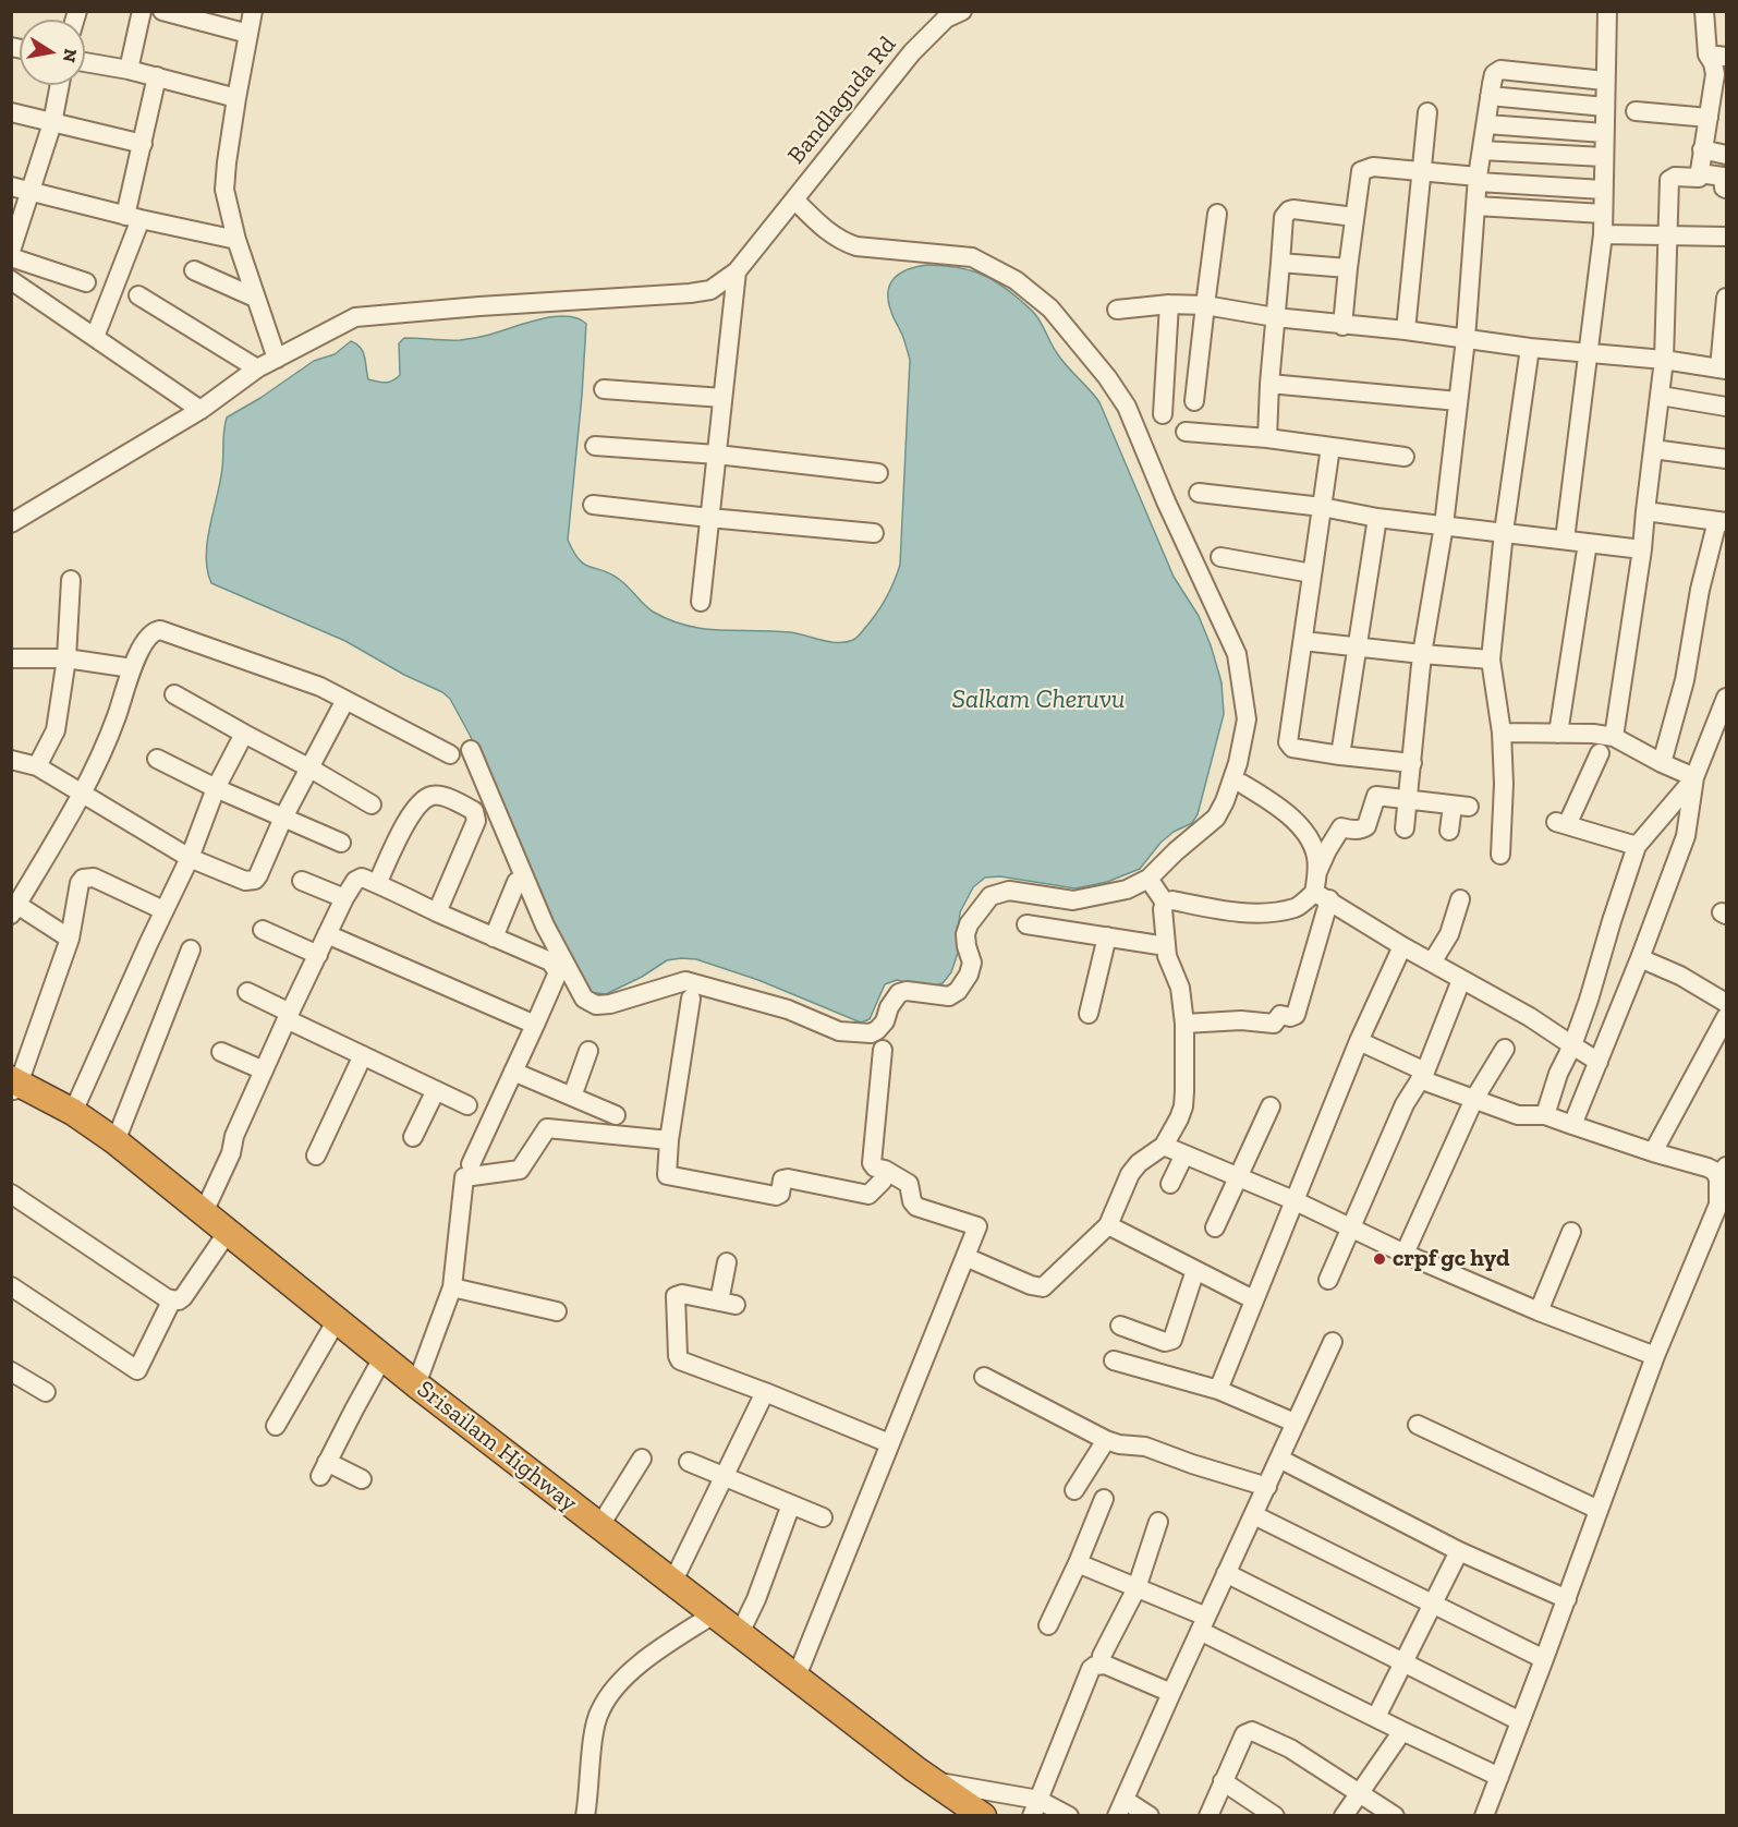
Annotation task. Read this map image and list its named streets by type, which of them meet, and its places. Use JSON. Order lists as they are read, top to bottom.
{
  "streets": {
    "highway": ["Srisailam Highway"],
    "street": ["Bandlaguda Rd"]
  },
  "water": ["Salkam Cheruvu"],
  "places": ["crpf gc hyd"],
  "north": "right"
}
